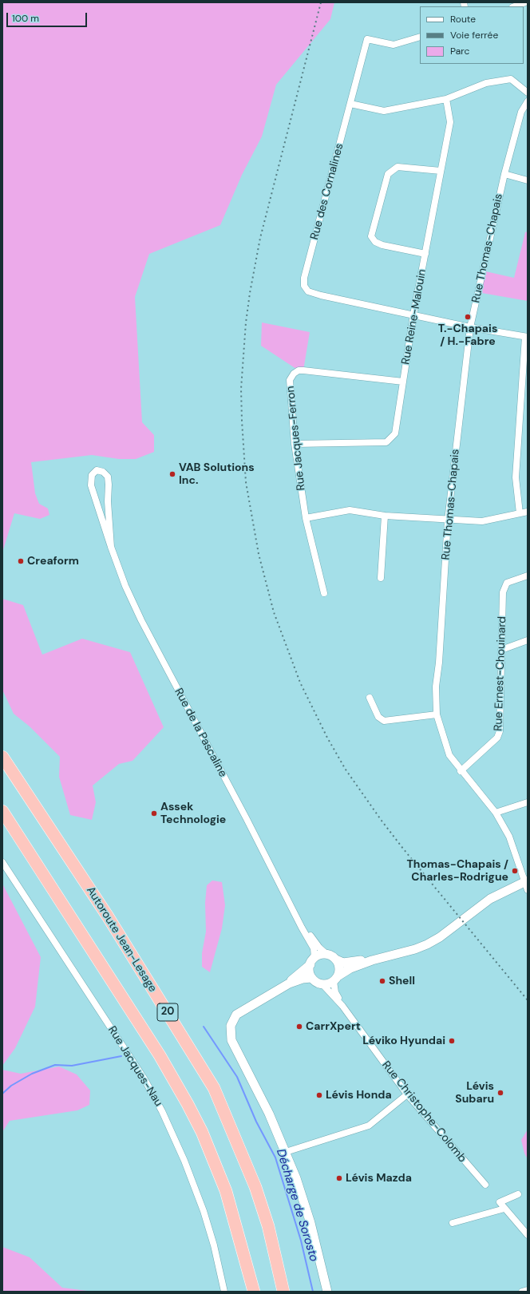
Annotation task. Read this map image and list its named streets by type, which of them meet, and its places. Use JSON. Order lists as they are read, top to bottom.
{
  "streets": {
    "highway": ["Autoroute Jean-Lesage", "20"],
    "street": [
      "Rue des Cornalines",
      "Rue Thomas-Chapais",
      "Rue Reine-Malouin",
      "Rue Jacques-Ferron",
      "Rue Ernest-Chouinard",
      "Rue de la Pascaline",
      "Rue Jacques-Nau",
      "Rue Christophe-Colomb"
    ]
  },
  "crossings": [
    ["Rue des Cornalines", "Rue Reine-Malouin"],
    ["Rue Thomas-Chapais", "Rue Ernest-Chouinard"],
    ["Rue Reine-Malouin", "Rue Jacques-Ferron"],
    ["Rue de la Pascaline", "Rue Christophe-Colomb"]
  ],
  "water": ["Décharge de Sorosto"],
  "places": [
    "T.-Chapais / H.-Fabre",
    "VAB Solutions Inc.",
    "Creaform",
    "Assek Technologie",
    "Thomas-Chapais / Charles-Rodrigue",
    "Shell",
    "CarrXpert",
    "Léviko Hyundai",
    "Lévis Subaru",
    "Lévis Honda",
    "Lévis Mazda"
  ],
  "legend": ["Route", "Voie ferrée", "Parc"],
  "scale_bar": "100 m"
}
